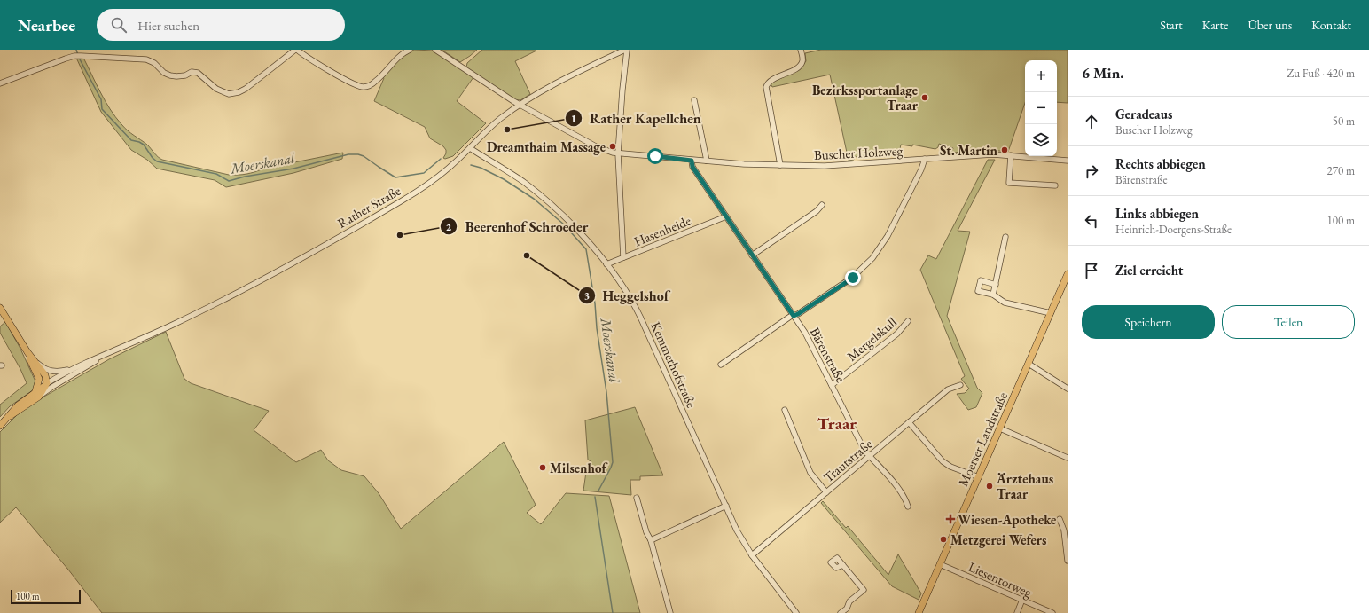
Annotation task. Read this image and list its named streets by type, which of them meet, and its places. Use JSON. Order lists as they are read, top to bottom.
{
  "streets": {
    "main road": ["Rather Straße", "Moerser Landstraße"],
    "street": [
      "Buscher Holzweg",
      "Hasenheide",
      "Mergelskull",
      "Bärenstraße",
      "Kemmerhofstraße",
      "Trautstraße",
      "Liesentorweg"
    ]
  },
  "crossings": [
    ["Buscher Holzweg", "Rather Straße"],
    ["Buscher Holzweg", "Bärenstraße"],
    ["Rather Straße", "Hasenheide"],
    ["Rather Straße", "Kemmerhofstraße"],
    ["Hasenheide", "Bärenstraße"],
    ["Hasenheide", "Kemmerhofstraße"],
    ["Mergelskull", "Bärenstraße"],
    ["Bärenstraße", "Trautstraße"],
    ["Kemmerhofstraße", "Trautstraße"],
    ["Moerser Landstraße", "Liesentorweg"]
  ],
  "districts": ["Traar"],
  "water": ["Moerskanal"],
  "places": {
    "other": [
      "Bezirkssportanlage Traar",
      "Rather Kapellchen",
      "Dreamthaim Massage",
      "St. Martin",
      "Beerenhof Schroeder",
      "Heggelshof",
      "Milsenhof",
      "Ärztehaus Traar",
      "Metzgerei Wefers"
    ],
    "health": ["Wiesen-Apotheke"]
  },
  "scale_bar": "100 m",
  "page": {
    "header": "Nearbee",
    "search": "Hier suchen",
    "nav": [
      "Start",
      "Karte",
      "Über uns",
      "Kontakt"
    ],
    "heading": ["6 Min.", "Zu Fuß · 420 m"],
    "map_buttons": ["+", "−"],
    "list": [
      ["Geradeaus", "Buscher Holzweg", "50 m"],
      ["Rechts abbiegen", "Bärenstraße", "270 m"],
      ["Links abbiegen", "Heinrich-Doergens-Straße", "100 m"],
      "Ziel erreicht"
    ],
    "buttons": ["Speichern", "Teilen"],
    "scale": "100 m"
  }
}
